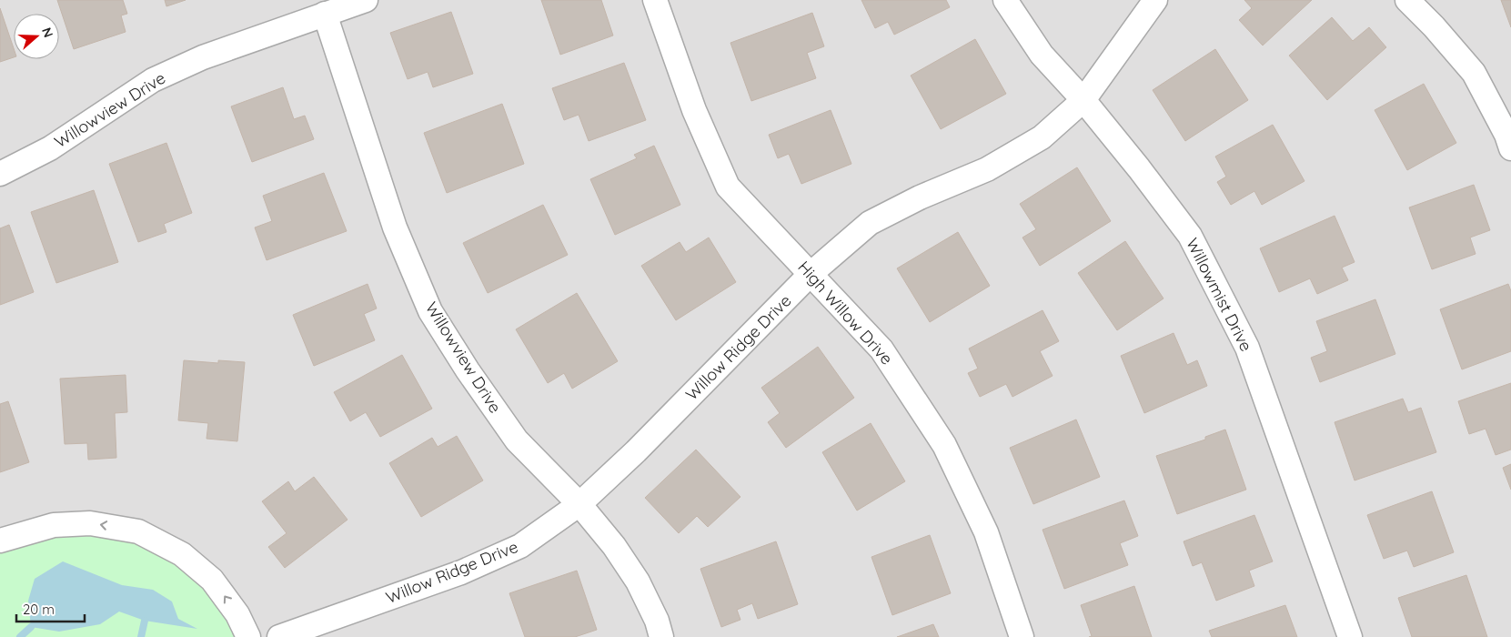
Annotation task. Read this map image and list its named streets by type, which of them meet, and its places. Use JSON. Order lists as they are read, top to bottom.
{
  "streets": {
    "street": [
      "Willowview Drive",
      "Willowmist Drive",
      "High Willow Drive",
      "Willow Ridge Drive"
    ]
  },
  "crossings": [
    ["Willowview Drive", "Willow Ridge Drive"],
    ["Willowmist Drive", "Willow Ridge Drive"],
    ["High Willow Drive", "Willow Ridge Drive"]
  ],
  "scale_bar": "20 m",
  "north": "right"
}
